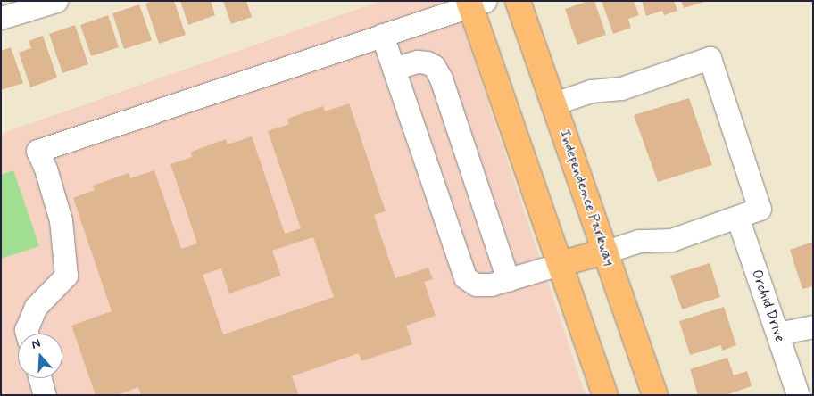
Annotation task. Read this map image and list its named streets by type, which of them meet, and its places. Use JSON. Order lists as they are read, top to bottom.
{
  "streets": {
    "main road": ["Independence Parkway"],
    "street": ["Orchid Drive"]
  },
  "north": "top"
}
